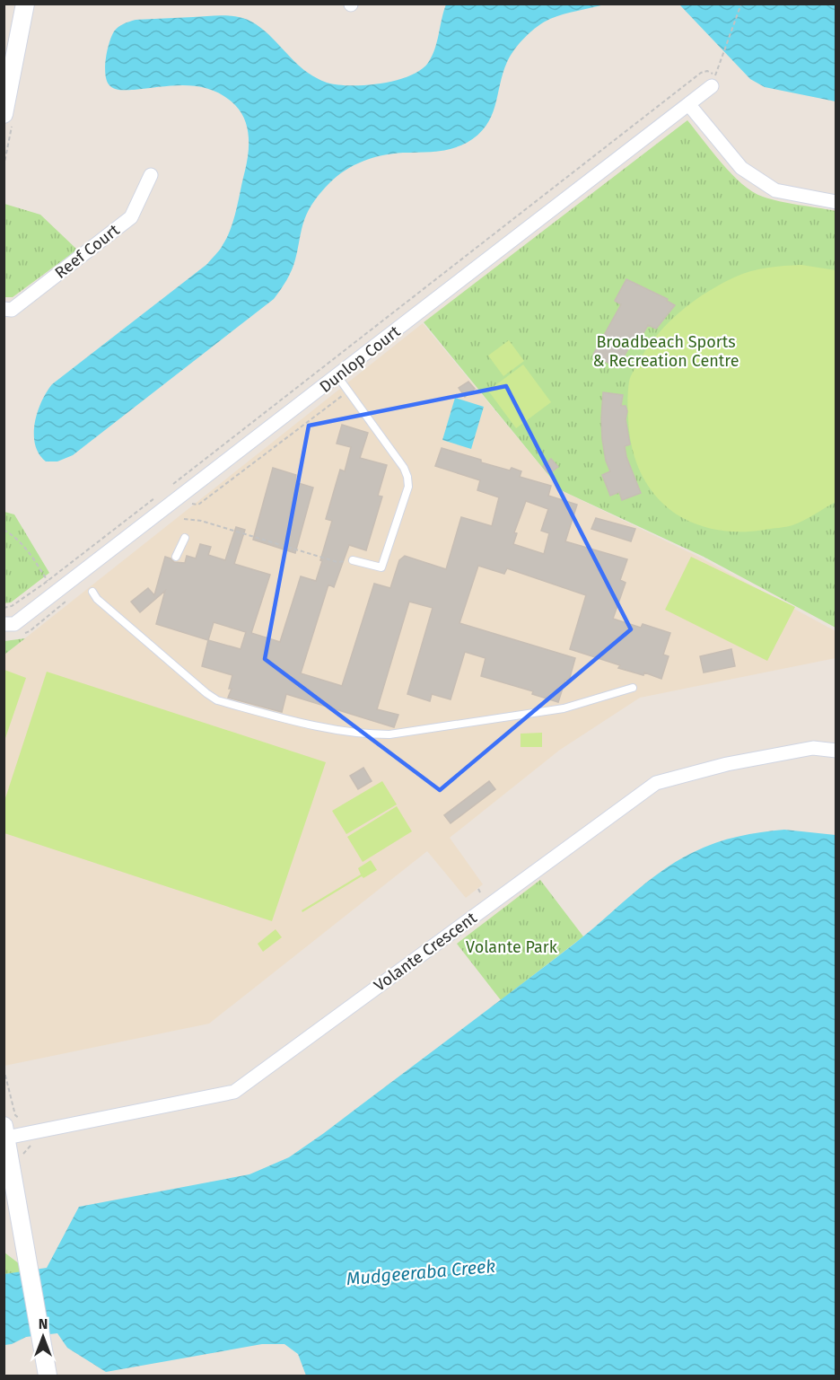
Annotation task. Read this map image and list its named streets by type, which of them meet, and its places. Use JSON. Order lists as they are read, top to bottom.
{
  "streets": {
    "street": ["Reef Court", "Dunlop Court", "Volante Crescent"]
  },
  "water": ["Mudgeeraba Creek"],
  "parks": ["Broadbeach Sports & Recreation Centre", "Volante Park"],
  "north": "top"
}
